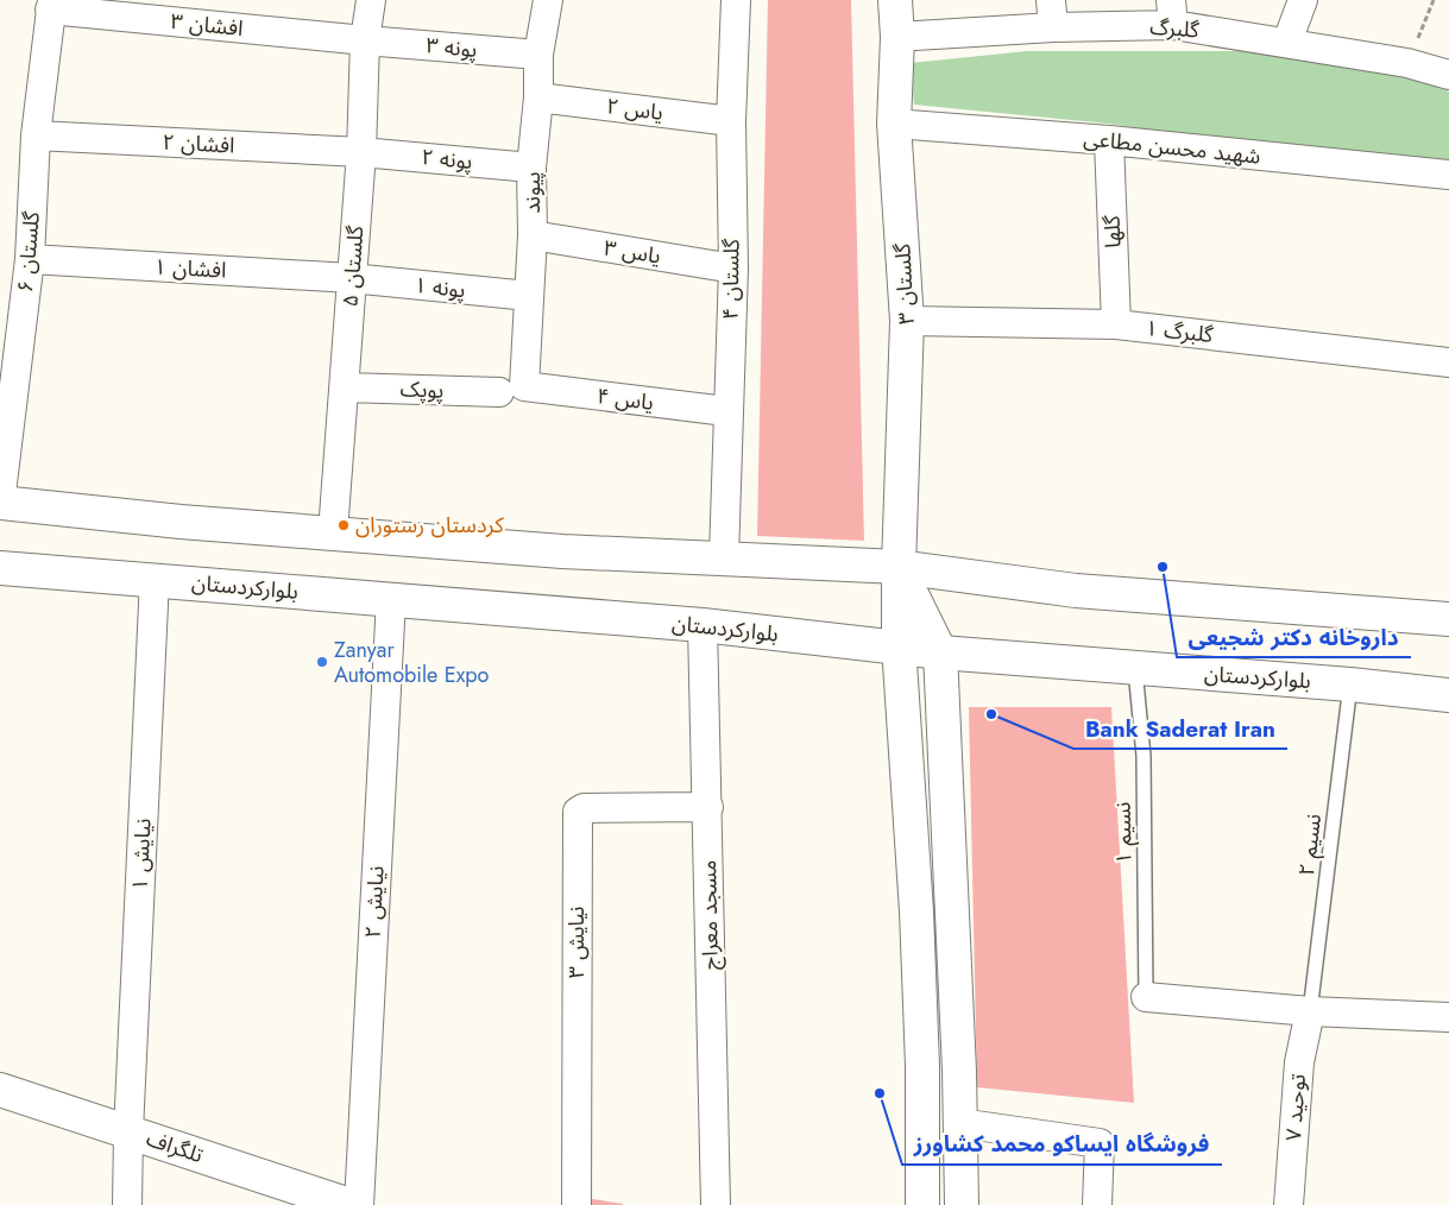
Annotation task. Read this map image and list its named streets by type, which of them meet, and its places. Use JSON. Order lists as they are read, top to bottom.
{
  "streets": {
    "main road": ["گلستان ۳", "بلوارکردستان", "تلگراف"],
    "street": [
      "افشان ۳",
      "گلبرگ",
      "پونه ۳",
      "یاس ۲",
      "افشان ۲",
      "شهید محسن مطاعی",
      "پونه ۲",
      "پیوند",
      "گلها",
      "گلستان ۶",
      "یاس ۳",
      "گلستان ۵",
      "افشان ۱",
      "گلستان ۴",
      "پونه ۱",
      "گلبرگ ۱",
      "پوپک",
      "یاس ۴",
      "نیایش ۱",
      "نیایش ۲",
      "مسجد معراج",
      "نیایش ۳",
      "توحید ۷"
    ],
    "lane": ["نسیم ۱", "نسیم ۲"]
  },
  "crossings": [
    ["افشان ۳", "پونه ۳"],
    ["افشان ۳", "گلستان ۶"],
    ["افشان ۳", "گلستان ۵"],
    ["گلبرگ", "گلستان ۳"],
    ["پونه ۳", "پیوند"],
    ["پونه ۳", "گلستان ۵"],
    ["یاس ۲", "پیوند"],
    ["یاس ۲", "گلستان ۴"],
    ["افشان ۲", "پونه ۲"],
    ["افشان ۲", "گلستان ۶"],
    ["افشان ۲", "گلستان ۵"],
    ["شهید محسن مطاعی", "گلها"],
    ["شهید محسن مطاعی", "گلستان ۳"],
    ["پونه ۲", "پیوند"],
    ["پونه ۲", "گلستان ۵"],
    ["پیوند", "یاس ۳"],
    ["پیوند", "پونه ۱"],
    ["پیوند", "پوپک"],
    ["پیوند", "یاس ۴"],
    ["گلها", "گلبرگ ۱"],
    ["گلستان ۶", "افشان ۱"],
    ["یاس ۳", "گلستان ۴"],
    ["گلستان ۵", "افشان ۱"],
    ["گلستان ۵", "پونه ۱"],
    ["گلستان ۵", "پوپک"],
    ["افشان ۱", "پونه ۱"],
    ["گلستان ۴", "یاس ۴"],
    ["گلستان ۳", "گلبرگ ۱"],
    ["گلستان ۳", "بلوارکردستان"],
    ["پوپک", "یاس ۴"],
    ["بلوارکردستان", "نسیم ۱"],
    ["بلوارکردستان", "نسیم ۲"],
    ["بلوارکردستان", "نیایش ۱"],
    ["بلوارکردستان", "نیایش ۲"],
    ["بلوارکردستان", "مسجد معراج"],
    ["نسیم ۲", "توحید ۷"],
    ["نیایش ۱", "تلگراف"],
    ["مسجد معراج", "نیایش ۳"]
  ],
  "places": [
    "کردستان رستوران",
    "داروخانه دکتر شجیعی",
    "Zanyar Automobile Expo",
    "Bank Saderat Iran",
    "فروشگاه ایساکو محمد کشاورز"
  ]
}
